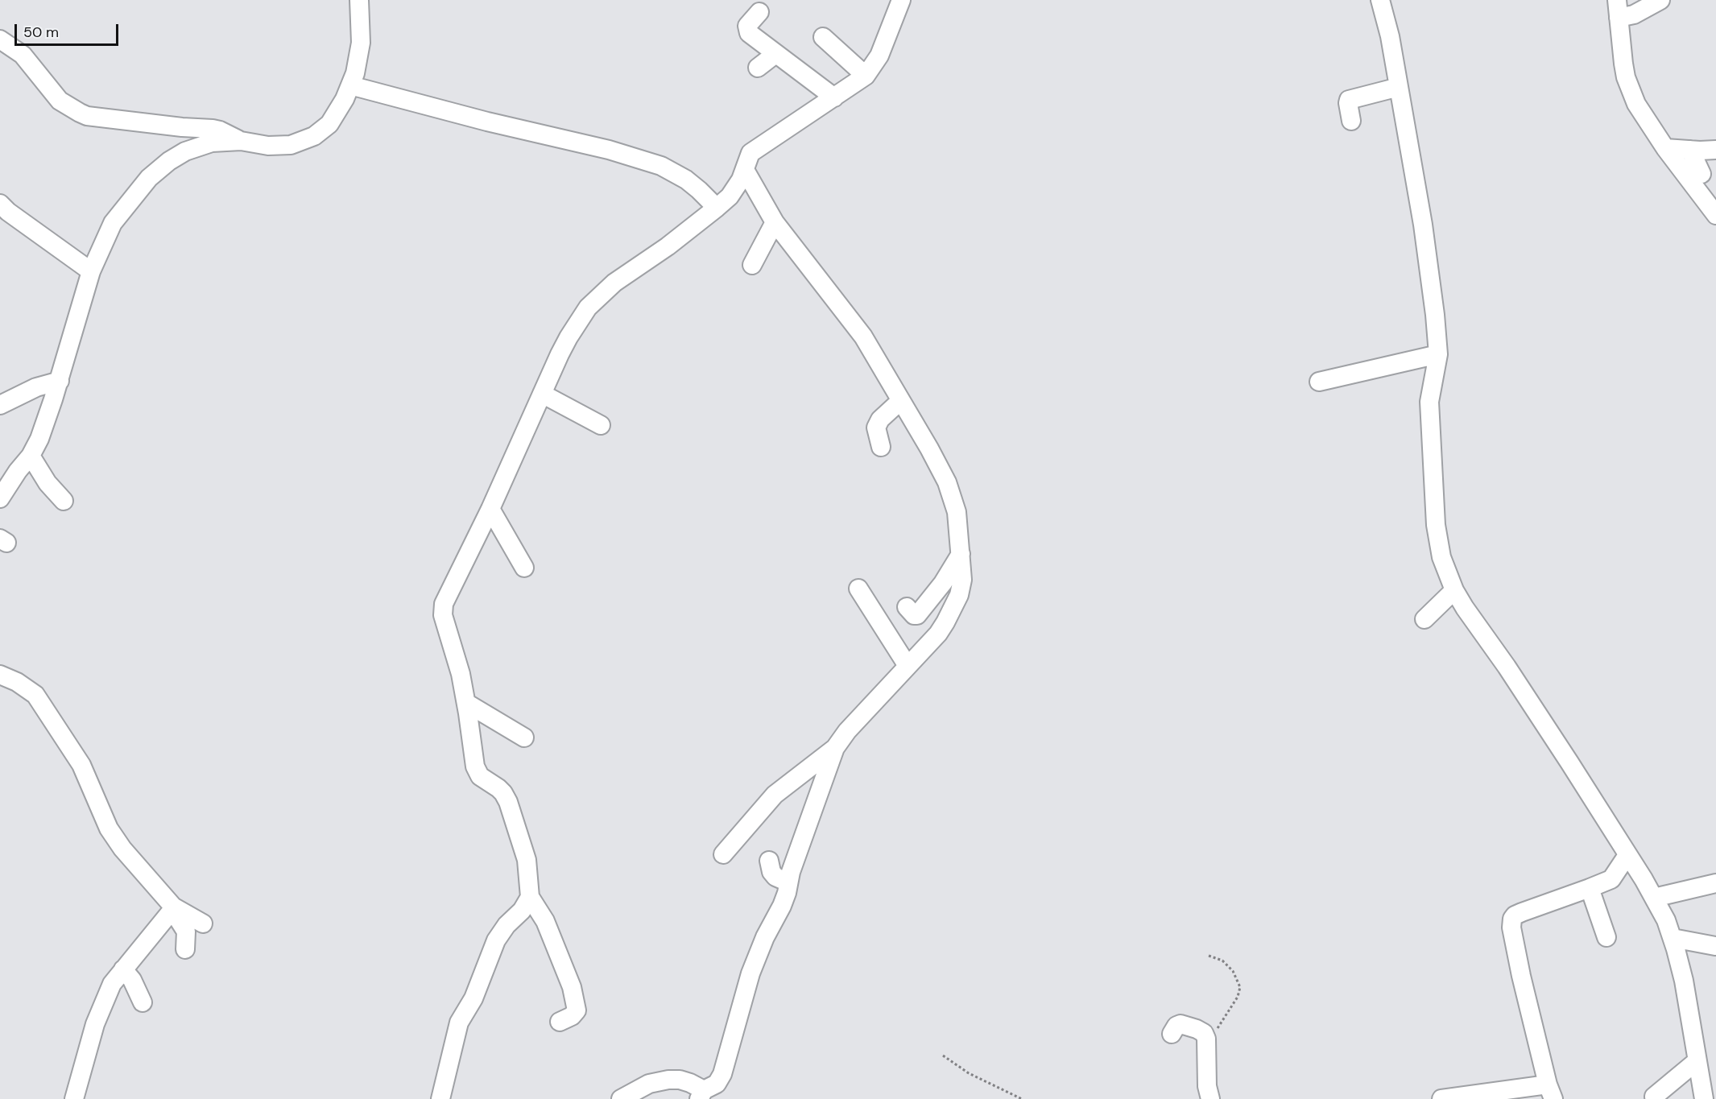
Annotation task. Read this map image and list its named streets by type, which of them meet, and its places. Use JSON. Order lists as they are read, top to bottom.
{
  "scale_bar": "50 m"
}
